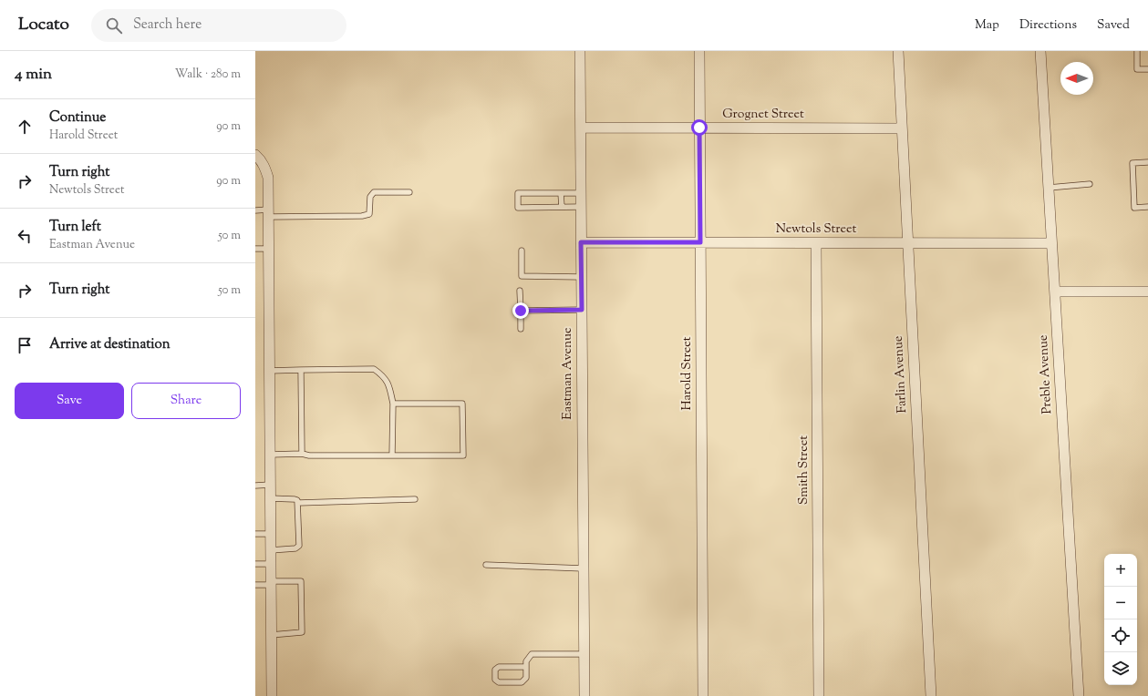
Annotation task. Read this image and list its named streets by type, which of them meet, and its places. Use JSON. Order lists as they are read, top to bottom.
{
  "streets": {
    "street": [
      "Grognet Street",
      "Newtols Street",
      "Eastman Avenue",
      "Harold Street",
      "Farlin Avenue",
      "Preble Avenue",
      "Smith Street"
    ]
  },
  "crossings": [
    ["Grognet Street", "Eastman Avenue"],
    ["Grognet Street", "Harold Street"],
    ["Grognet Street", "Farlin Avenue"],
    ["Newtols Street", "Eastman Avenue"],
    ["Newtols Street", "Harold Street"],
    ["Newtols Street", "Farlin Avenue"],
    ["Newtols Street", "Preble Avenue"],
    ["Newtols Street", "Smith Street"]
  ],
  "north": "left",
  "page": {
    "header": "Locato",
    "search": "Search here",
    "nav": ["Map", "Directions", "Saved"],
    "heading": ["4 min", "Walk · 280 m"],
    "list": [
      ["Continue", "Harold Street", "90 m"],
      ["Turn right", "Newtols Street", "90 m"],
      ["Turn left", "Eastman Avenue", "50 m"],
      ["Turn right", "50 m"],
      "Arrive at destination"
    ],
    "buttons": ["Save", "Share"],
    "map_buttons": ["+", "−"]
  }
}
